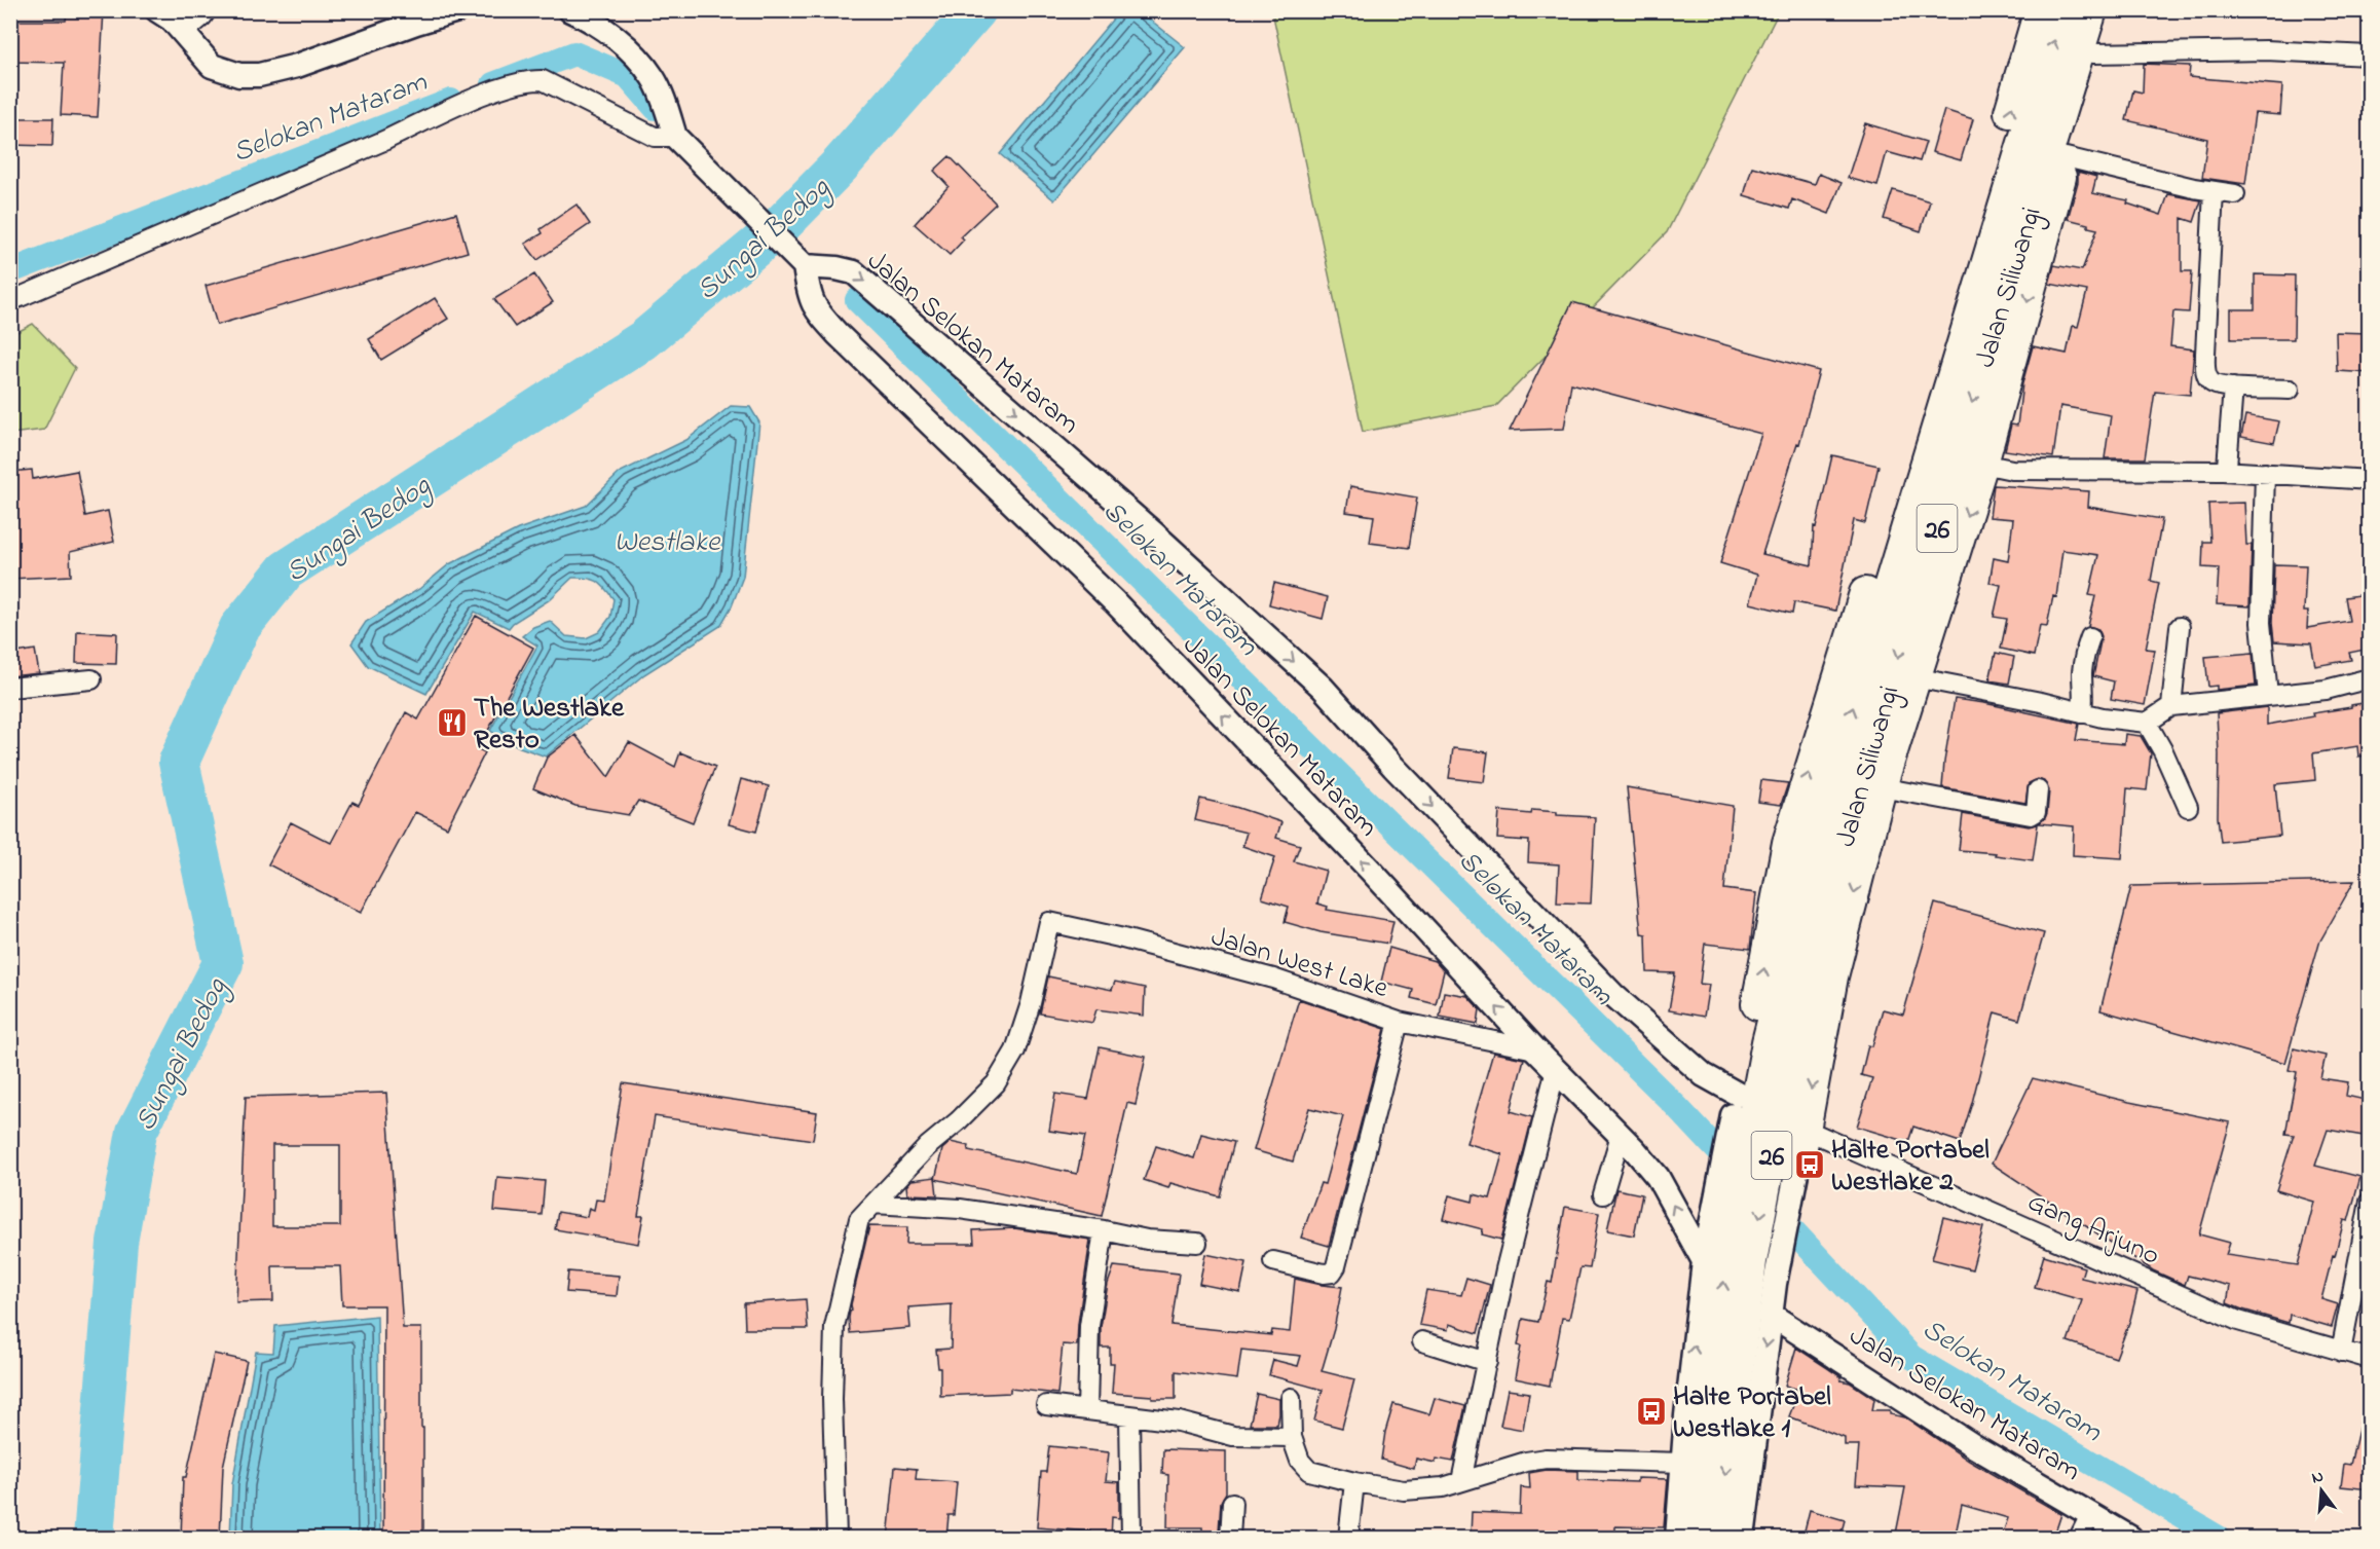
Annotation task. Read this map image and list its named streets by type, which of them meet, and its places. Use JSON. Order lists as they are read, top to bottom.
{
  "streets": {
    "highway": ["Jalan Siliwangi", "26"],
    "street": ["Jalan Selokan Mataram", "Jalan West Lake", "Gang Arjuno"]
  },
  "crossings": [
    ["Jalan Siliwangi", "Jalan Selokan Mataram"],
    ["Jalan Selokan Mataram", "Jalan West Lake"]
  ],
  "water": ["Selokan Mataram", "Sungai Bedog", "Westlake"],
  "places": {
    "restaurant": ["The Westlake Resto"],
    "bus stop": ["Halte Portabel Westlake 2", "Halte Portabel Westlake 1"]
  },
  "north": "top"
}
